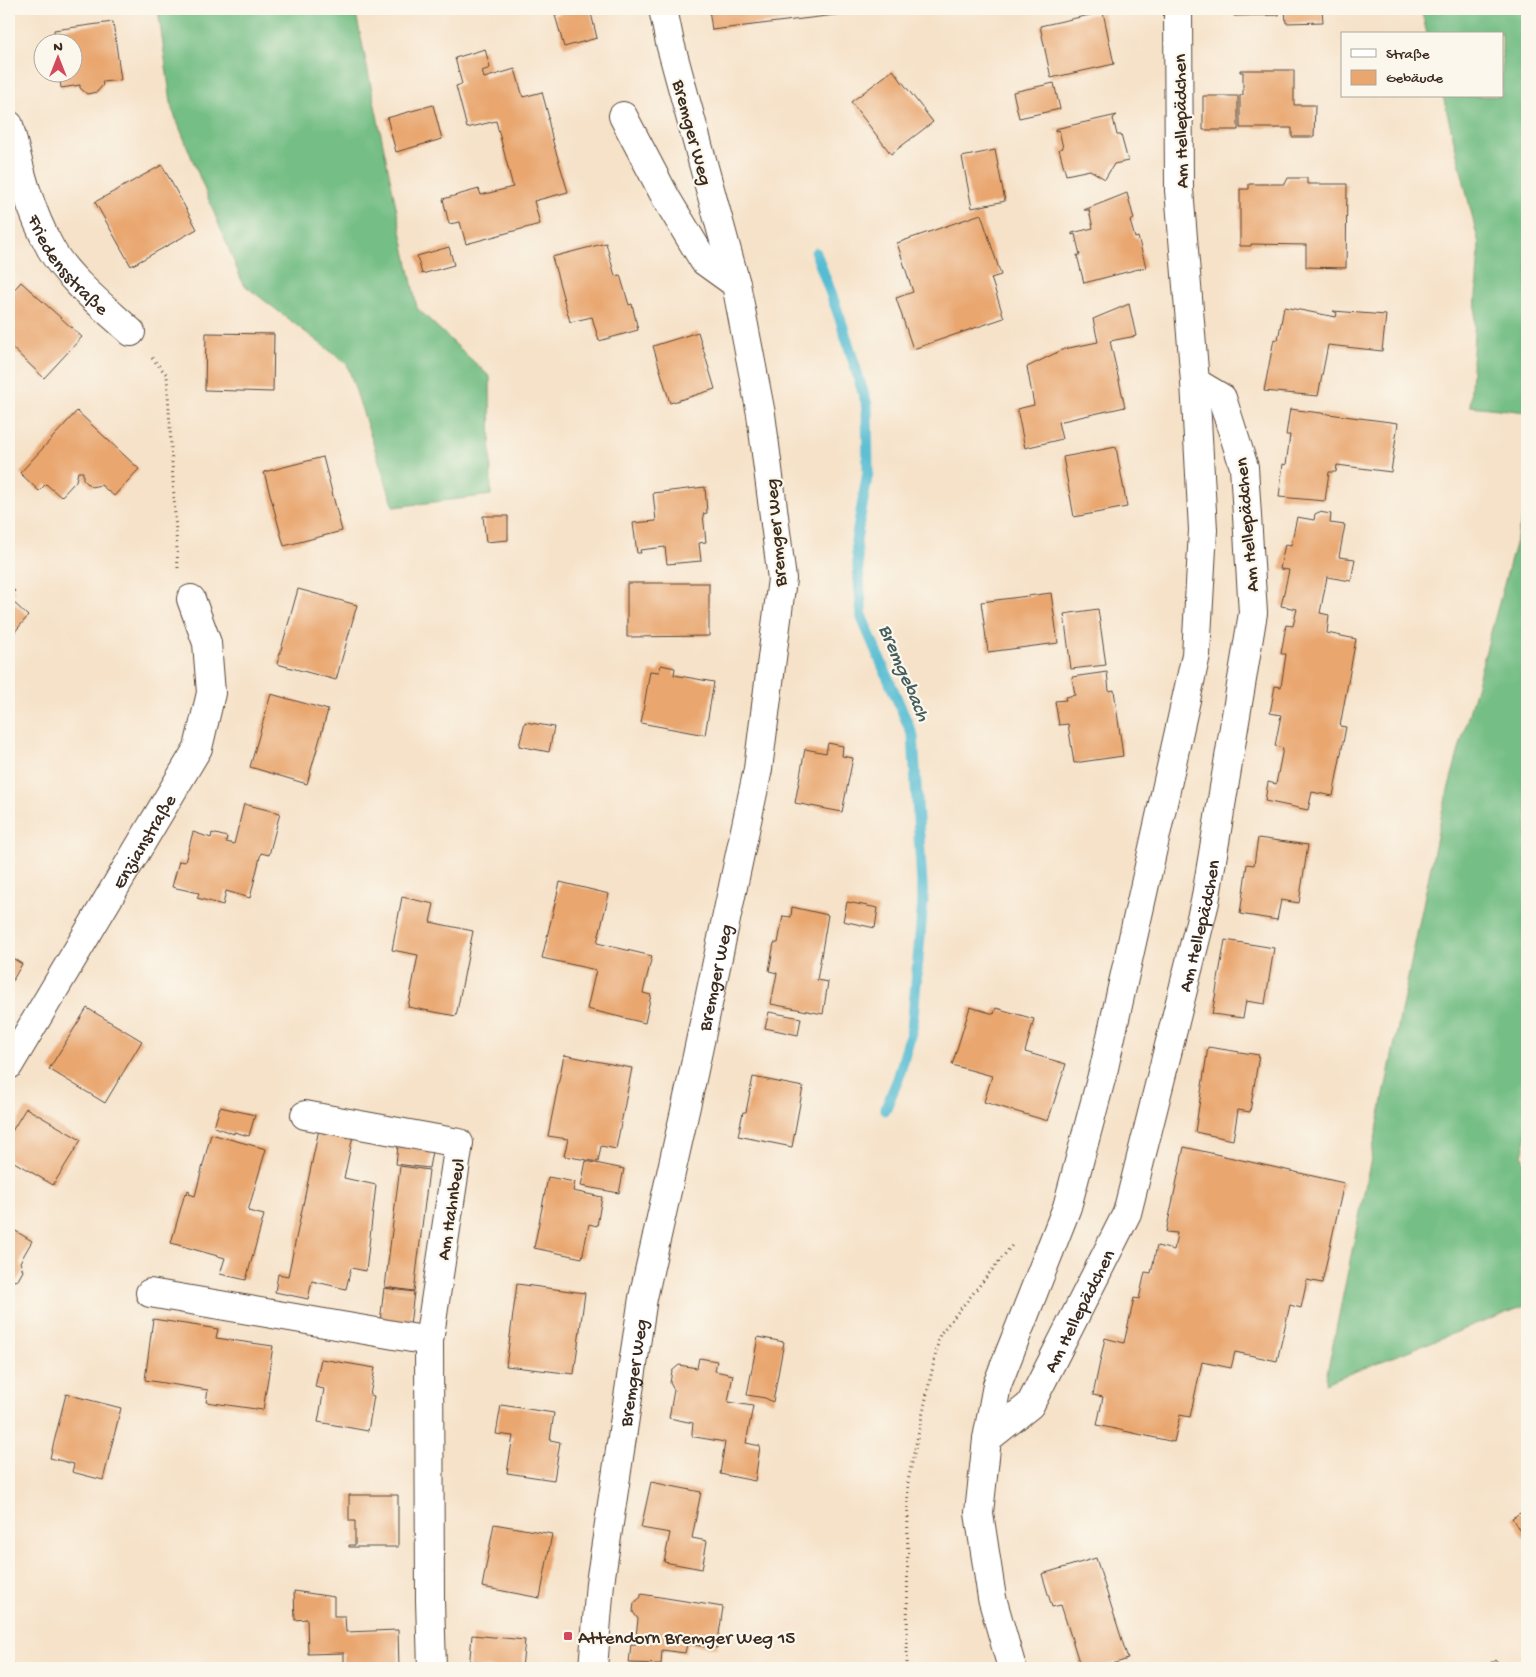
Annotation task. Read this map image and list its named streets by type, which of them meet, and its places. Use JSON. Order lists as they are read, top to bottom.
{
  "streets": {
    "street": [
      "Am Hellepädchen",
      "Bremger Weg",
      "Friedensstraße",
      "Enzianstraße",
      "Am Hahnbeul"
    ]
  },
  "water": ["Bremgebach"],
  "places": {
    "transit": ["Attendorn Bremger Weg 15"]
  },
  "legend": ["Straße", "Gebäude"],
  "north": "top"
}
